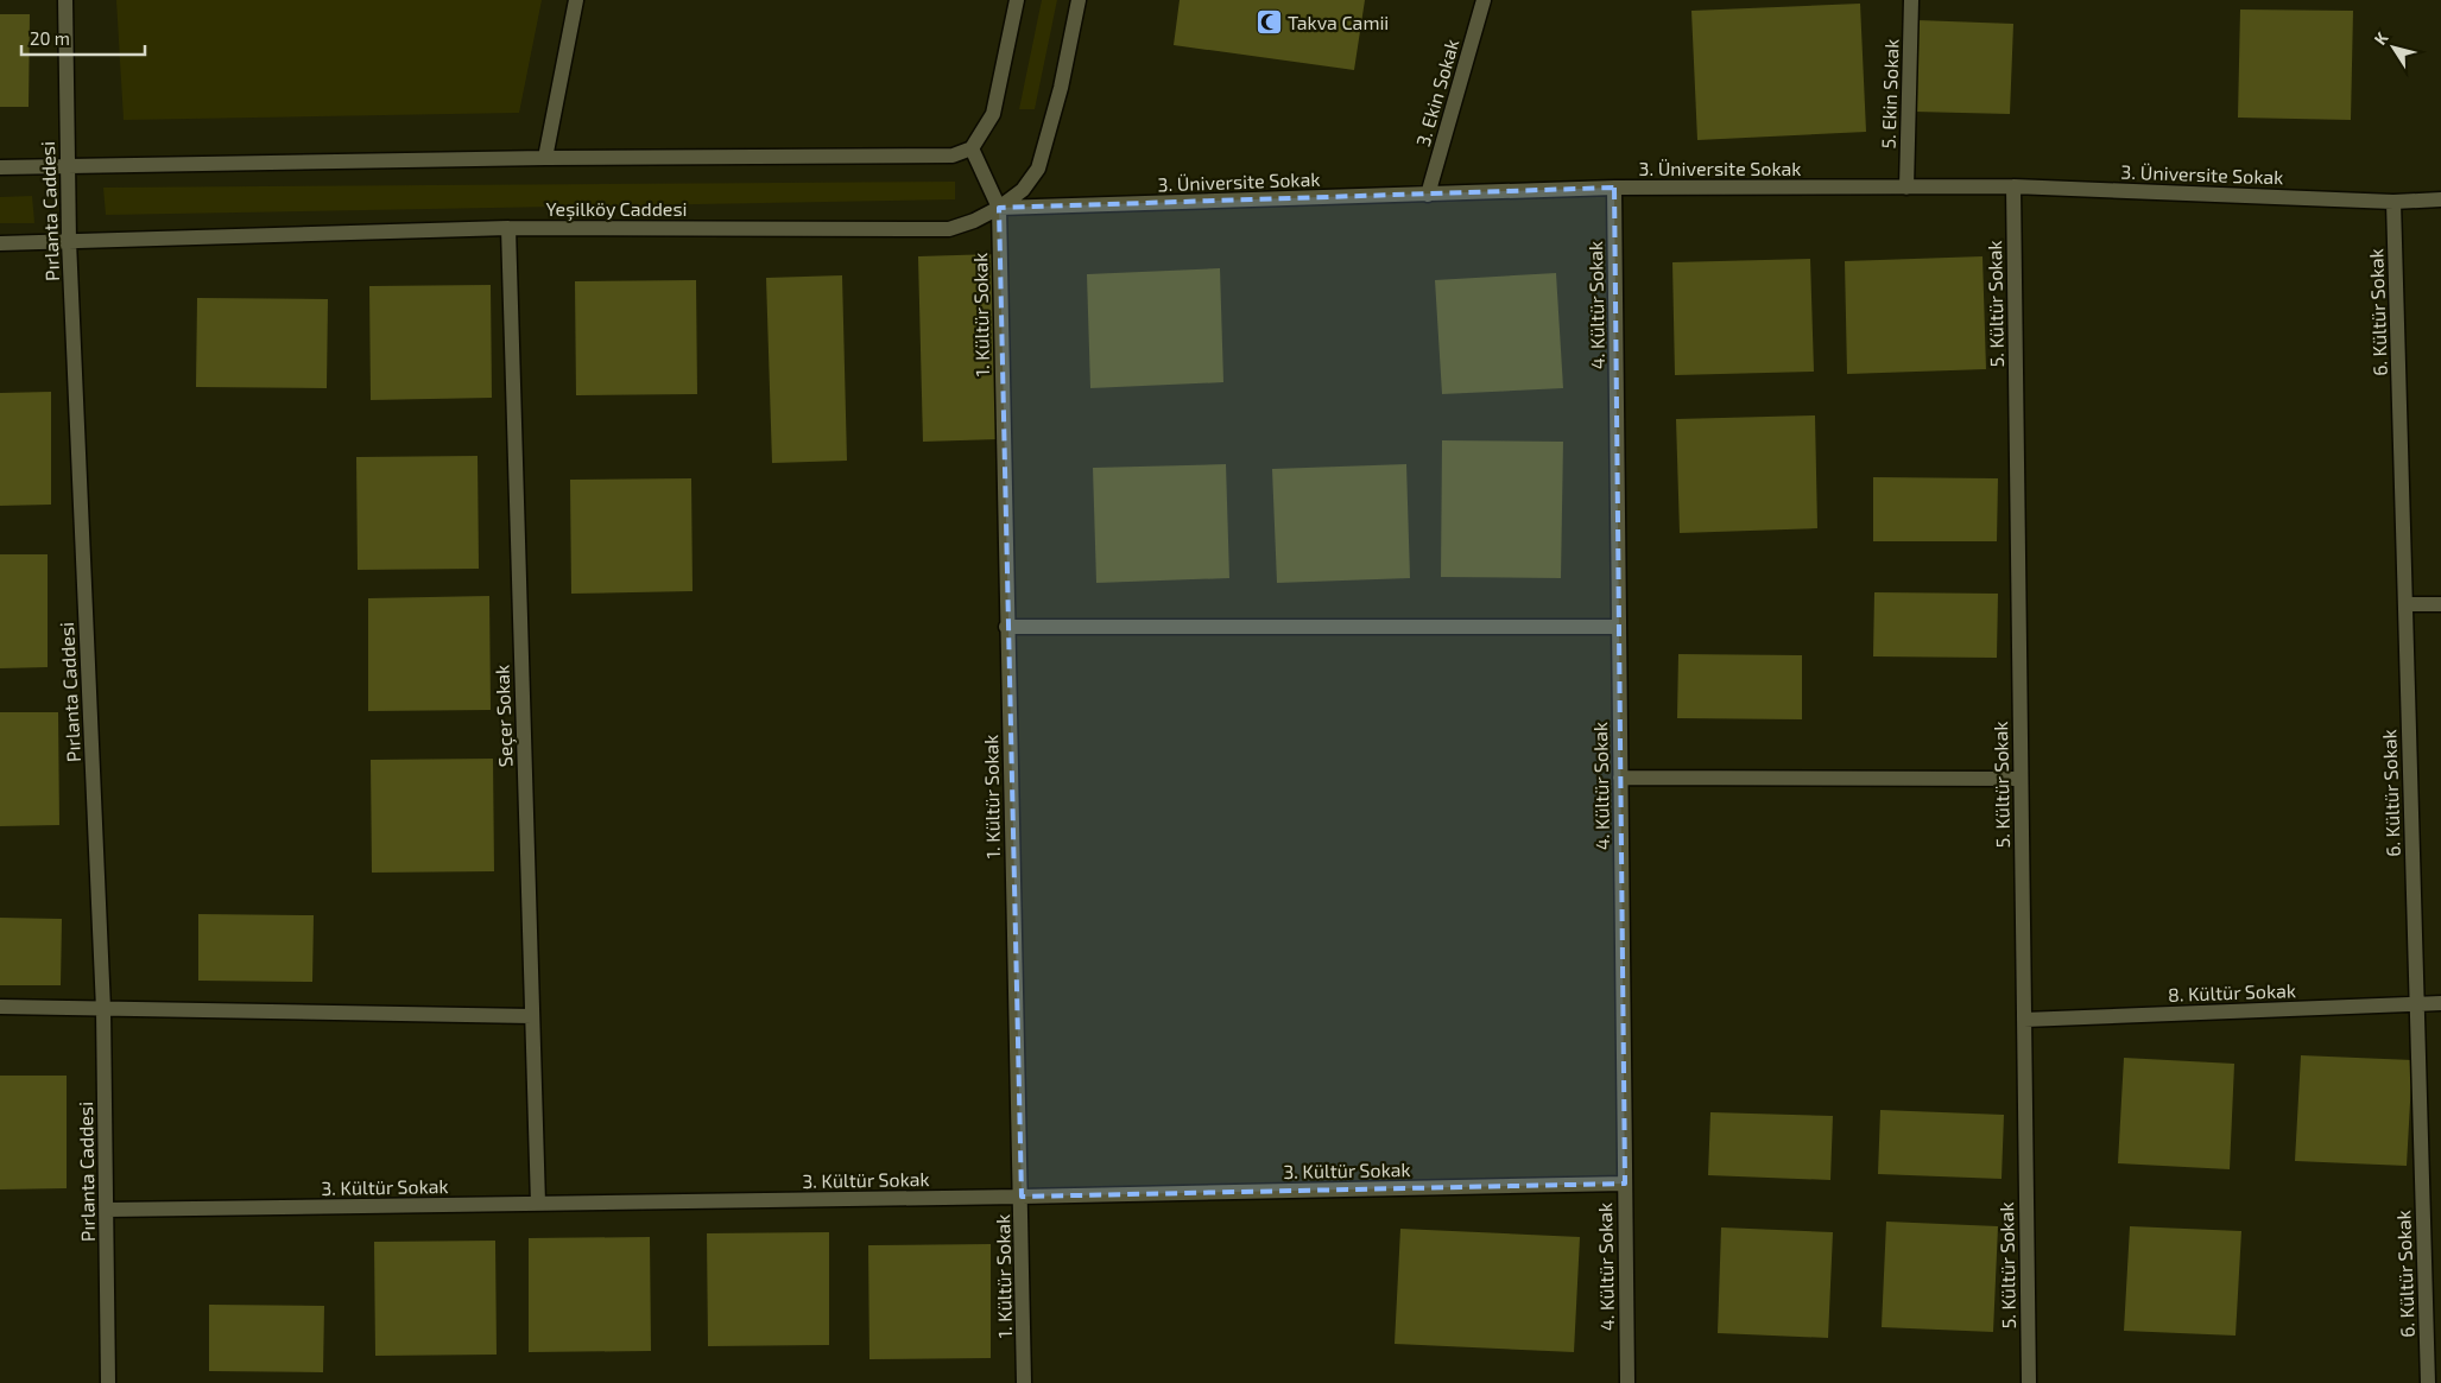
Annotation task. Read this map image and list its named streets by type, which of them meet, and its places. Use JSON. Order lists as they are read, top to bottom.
{
  "streets": {
    "street": [
      "3. Ekin Sokak",
      "5. Ekin Sokak",
      "3. Üniversite Sokak",
      "Yeşilköy Caddesi",
      "Pırlanta Caddesi",
      "5. Kültür Sokak",
      "4. Kültür Sokak",
      "6. Kültür Sokak",
      "1. Kültür Sokak",
      "Seçer Sokak",
      "8. Kültür Sokak",
      "3. Kültür Sokak"
    ]
  },
  "crossings": [
    ["3. Ekin Sokak", "3. Üniversite Sokak"],
    ["5. Ekin Sokak", "3. Üniversite Sokak"],
    ["3. Üniversite Sokak", "Yeşilköy Caddesi"],
    ["3. Üniversite Sokak", "5. Kültür Sokak"],
    ["3. Üniversite Sokak", "4. Kültür Sokak"],
    ["3. Üniversite Sokak", "6. Kültür Sokak"],
    ["3. Üniversite Sokak", "1. Kültür Sokak"],
    ["Yeşilköy Caddesi", "Pırlanta Caddesi"],
    ["Yeşilköy Caddesi", "1. Kültür Sokak"],
    ["Yeşilköy Caddesi", "Seçer Sokak"],
    ["Pırlanta Caddesi", "3. Kültür Sokak"],
    ["5. Kültür Sokak", "8. Kültür Sokak"],
    ["4. Kültür Sokak", "3. Kültür Sokak"],
    ["6. Kültür Sokak", "8. Kültür Sokak"],
    ["1. Kültür Sokak", "3. Kültür Sokak"],
    ["Seçer Sokak", "3. Kültür Sokak"]
  ],
  "places": {
    "mosque": ["Takva Camii"]
  },
  "scale_bar": "20 m",
  "north": "top left"
}
